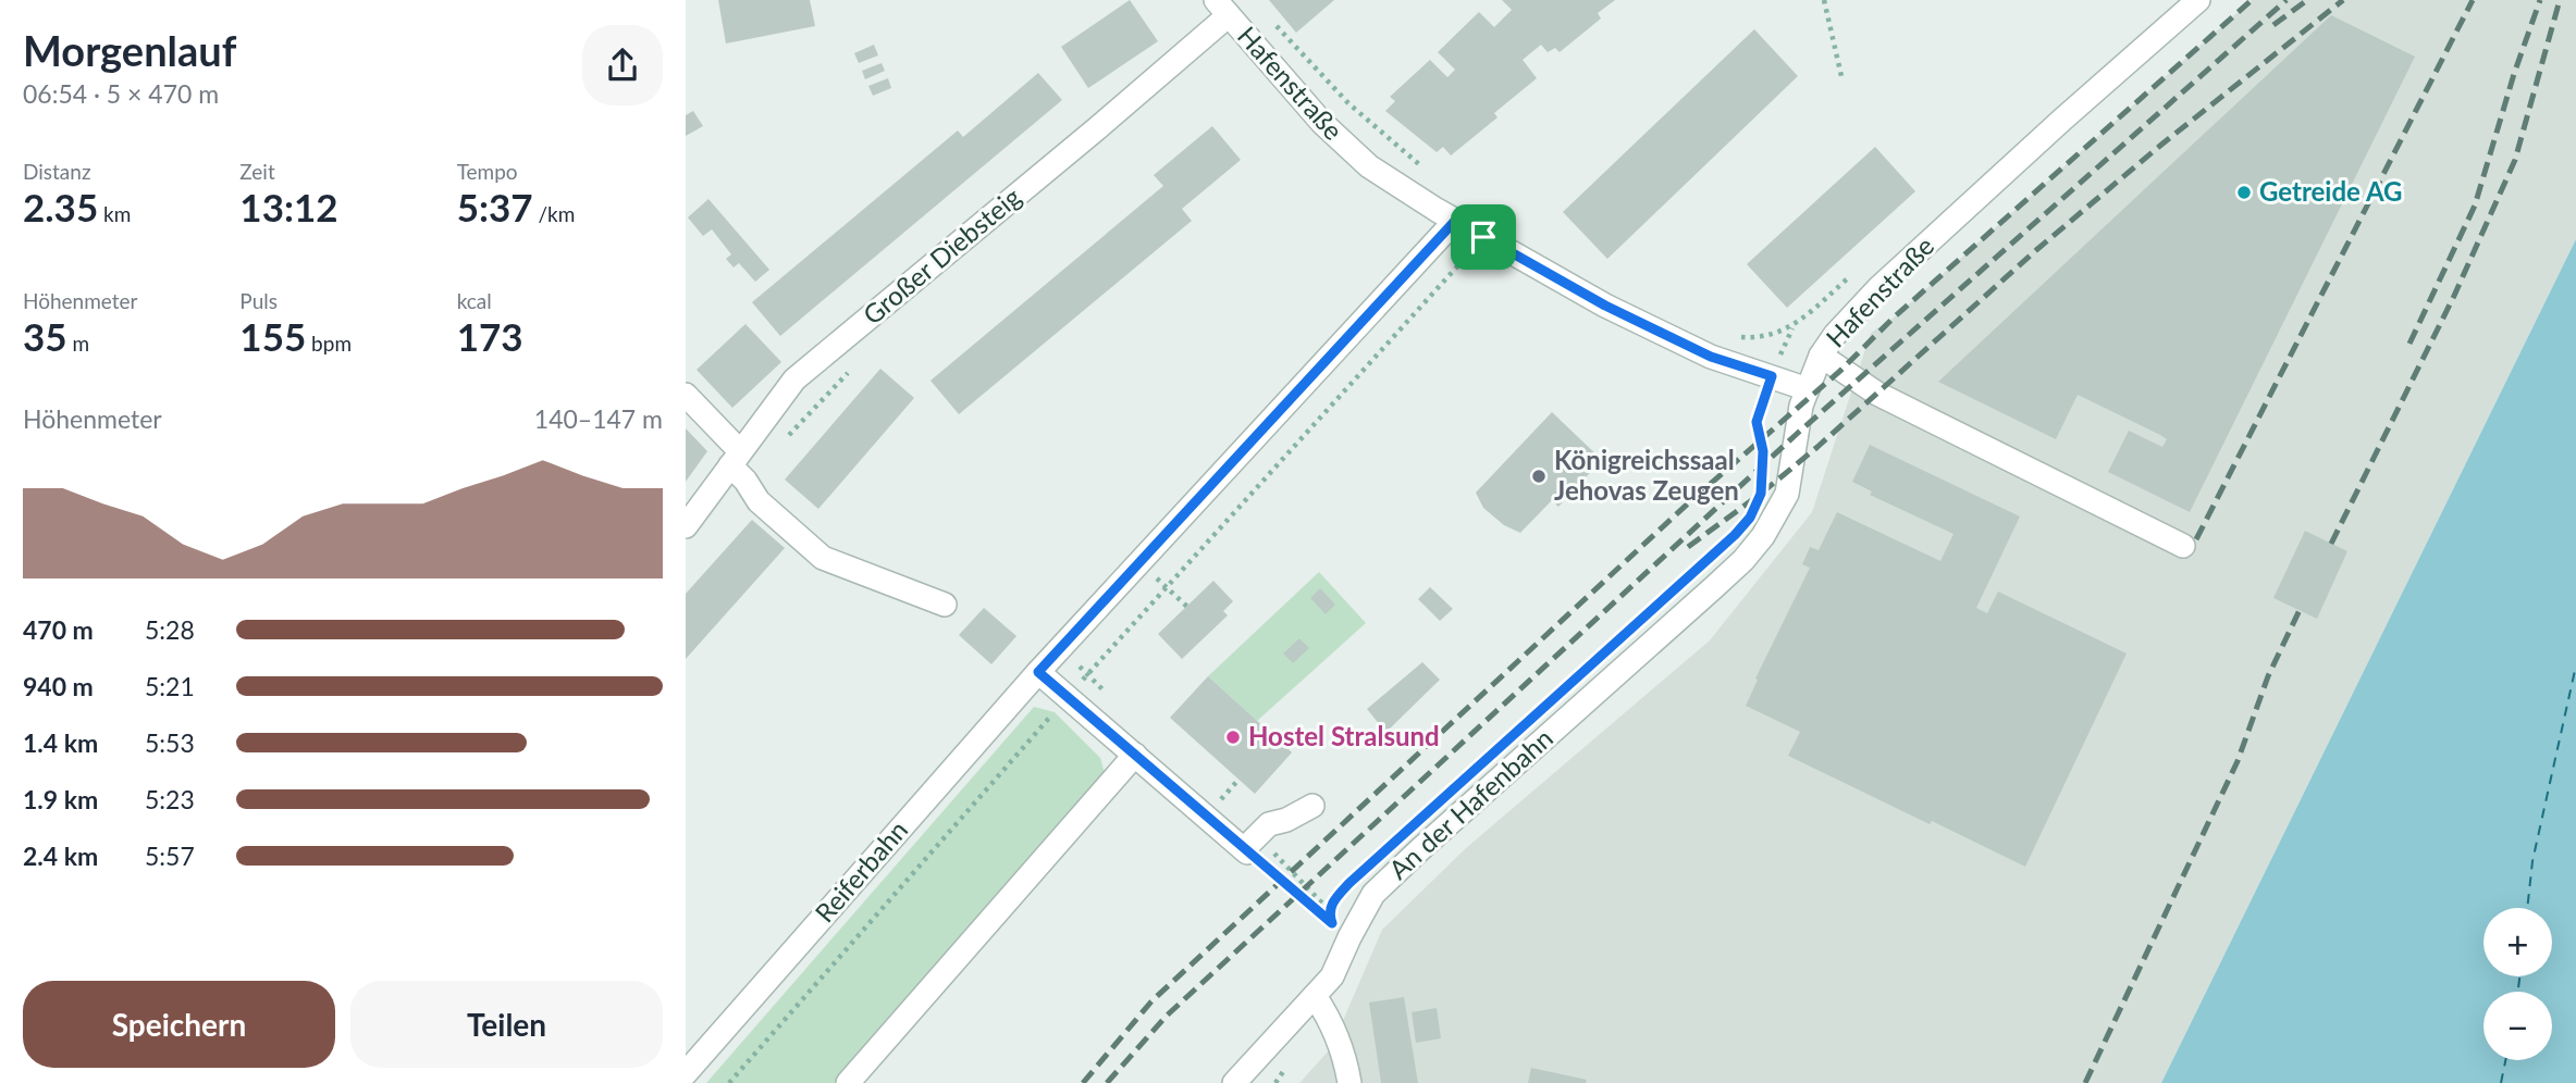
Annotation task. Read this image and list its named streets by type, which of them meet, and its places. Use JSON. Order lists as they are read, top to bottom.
{
  "streets": {
    "street": [
      "Hafenstraße",
      "Großer Diebsteig",
      "An der Hafenbahn",
      "Reiferbahn"
    ]
  },
  "crossings": [
    ["Hafenstraße", "Großer Diebsteig"],
    ["Hafenstraße", "An der Hafenbahn"],
    ["Hafenstraße", "Reiferbahn"]
  ],
  "places": ["Getreide AG", "Königreichssaal Jehovas Zeugen", "Hostel Stralsund"],
  "page": {
    "heading": ["Morgenlauf", "06:54 · 5 × 470 m"],
    "stats": [
      ["Distanz", "2.35 km"],
      ["Zeit", "13:12"],
      ["Tempo", "5:37 /km"],
      ["Höhenmeter", "35 m"],
      ["Puls", "155 bpm"],
      ["kcal", "173"]
    ],
    "chart": ["Höhenmeter", "140–147 m"],
    "list": [
      {
        "name": "470 m",
        "note": "5:28"
      },
      {
        "name": "940 m",
        "note": "5:21"
      },
      {
        "name": "1.4 km",
        "note": "5:53"
      },
      {
        "name": "1.9 km",
        "note": "5:23"
      },
      {
        "name": "2.4 km",
        "note": "5:57"
      }
    ],
    "map_buttons": ["+", "−"],
    "buttons": ["Speichern", "Teilen"]
  }
}
